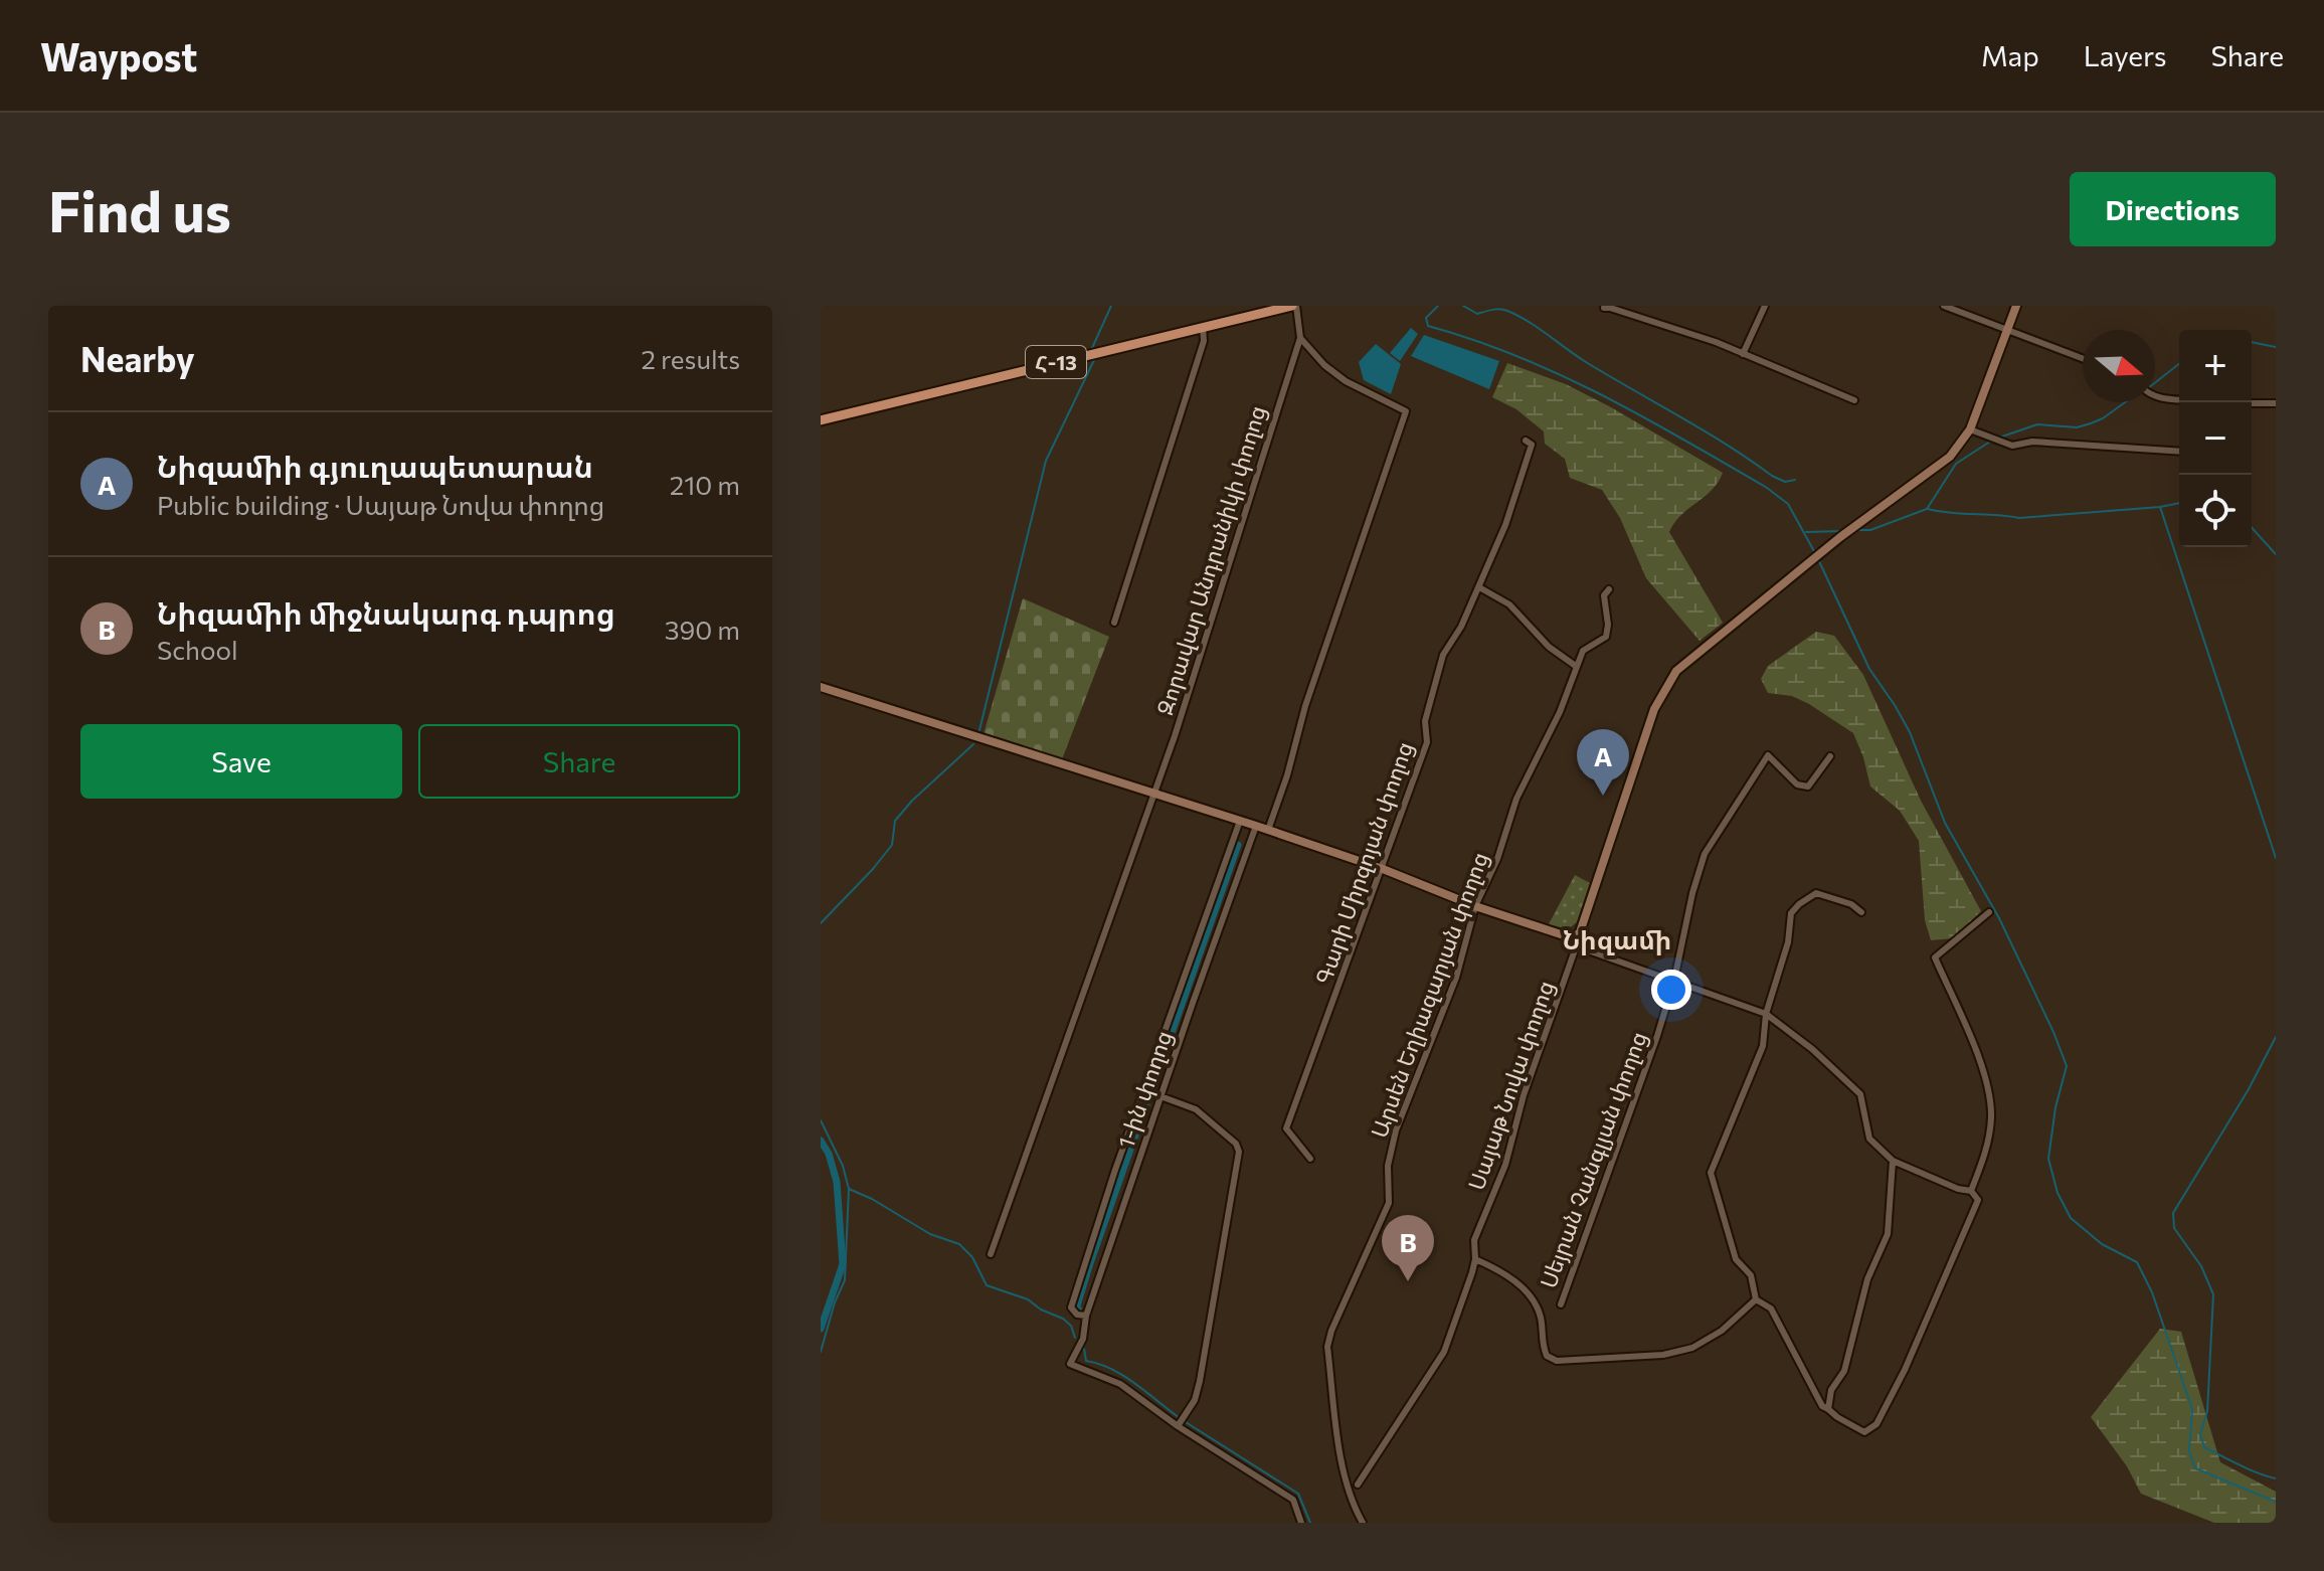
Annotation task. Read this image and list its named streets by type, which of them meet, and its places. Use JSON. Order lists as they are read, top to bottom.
{
  "streets": {
    "main road": ["Հ-13", "Սայաթ Նովա փողոց"],
    "street": [
      "Զորավար Անդրանիկի փողոց",
      "Գարի Միրզոյան փողոց",
      "Արսեն Եղիազարյան փողոց",
      "1-ին փողոց",
      "Սեյրան Չանգլյան փողոց"
    ]
  },
  "districts": ["Նիզամի"],
  "north": "right",
  "page": {
    "header": "Waypost",
    "nav": ["Map", "Layers", "Share"],
    "buttons": [
      "Directions",
      ["Save", "Share"]
    ],
    "title": "Find us",
    "heading": ["Nearby", "2 results"],
    "map_buttons": ["+", "−"],
    "list": [
      {
        "mark": "A",
        "name": "Նիզամիի գյուղապետարան",
        "note": "Public building · Սայաթ Նովա փողոց",
        "value": "210 m"
      },
      {
        "mark": "B",
        "name": "Նիզամիի միջնակարգ դպրոց",
        "note": "School",
        "value": "390 m"
      }
    ],
    "pins": ["A", "B"]
  }
}
